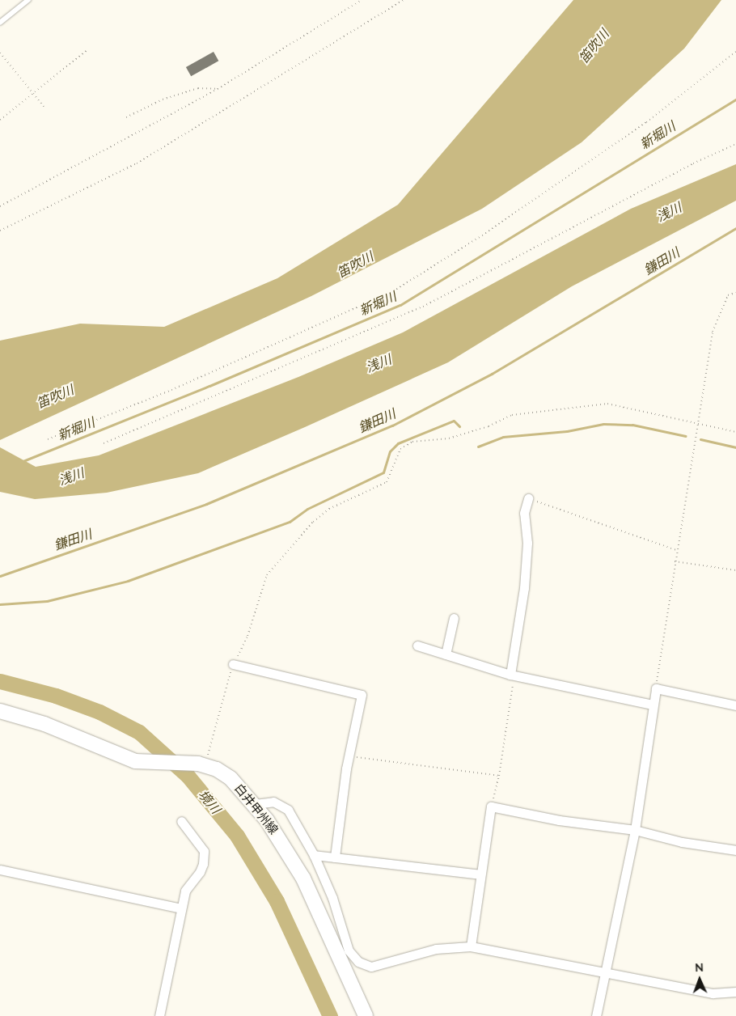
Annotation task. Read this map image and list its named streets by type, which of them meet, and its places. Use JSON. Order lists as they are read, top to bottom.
{
  "streets": {
    "main road": ["白井甲州線"]
  },
  "water": [
    "笛吹川",
    "新堀川",
    "浅川",
    "鎌田川",
    "境川"
  ],
  "north": "top"
}
